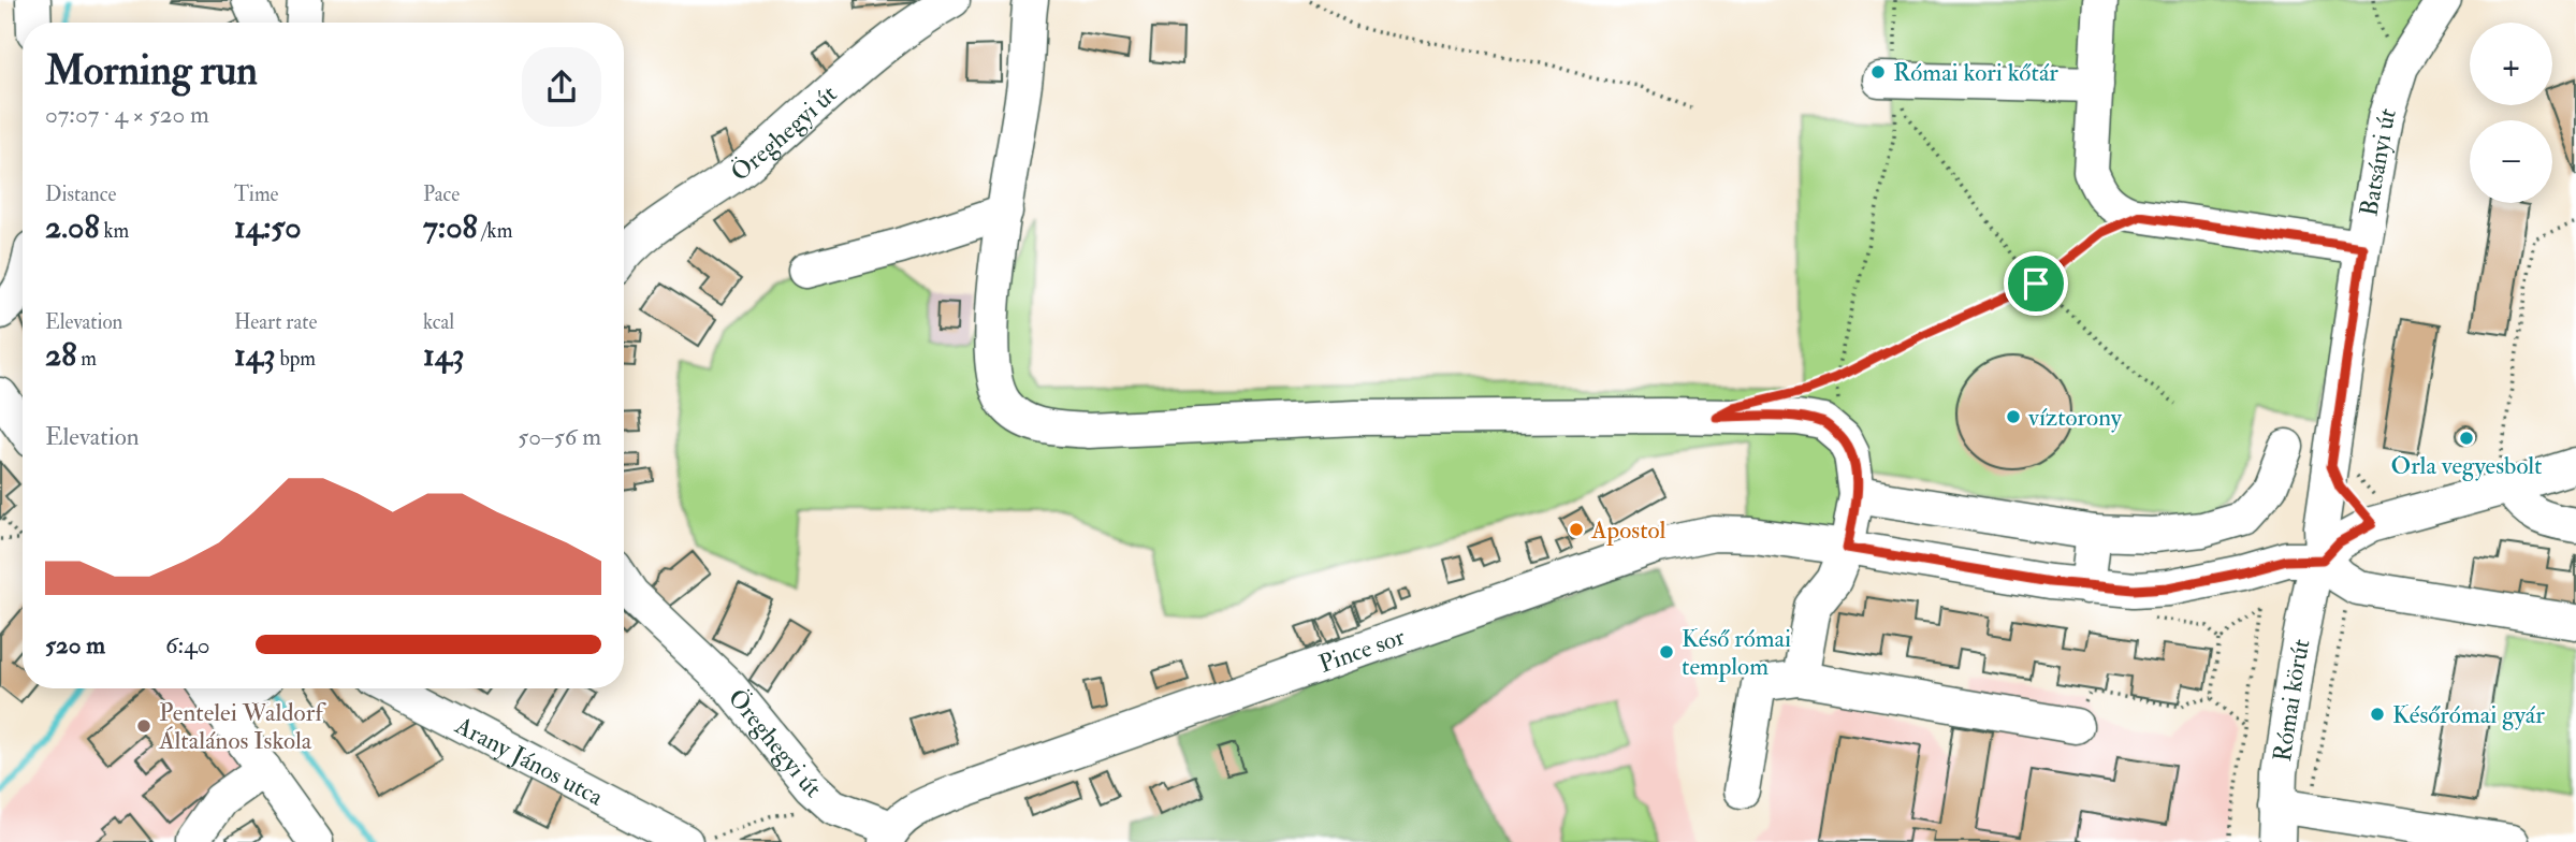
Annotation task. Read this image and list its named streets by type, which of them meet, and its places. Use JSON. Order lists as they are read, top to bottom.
{
  "streets": {
    "street": [
      "Öreghegyi út",
      "Batsányi út",
      "Pince sor",
      "Római körút",
      "Arany János utca"
    ]
  },
  "crossings": [
    ["Öreghegyi út", "Pince sor"],
    ["Batsányi út", "Pince sor"],
    ["Batsányi út", "Római körút"],
    ["Pince sor", "Római körút"]
  ],
  "places": [
    "Római kori kőtár",
    "víztorony",
    "Orla vegyesbolt",
    "Apostol",
    "Késő római templom",
    "Későrómai gyár",
    "Pentelei Waldorf Általános Iskola"
  ],
  "page": {
    "map_buttons": ["+", "−"],
    "heading": ["Morning run", "07:07 · 4 × 520 m"],
    "stats": [
      ["Distance", "2.08 km"],
      ["Time", "14:50"],
      ["Pace", "7:08 /km"],
      ["Elevation", "28 m"],
      ["Heart rate", "143 bpm"],
      ["kcal", "143"]
    ],
    "chart": ["Elevation", "50–56 m"],
    "list": [
      {
        "name": "520 m",
        "note": "6:40"
      }
    ]
  }
}
